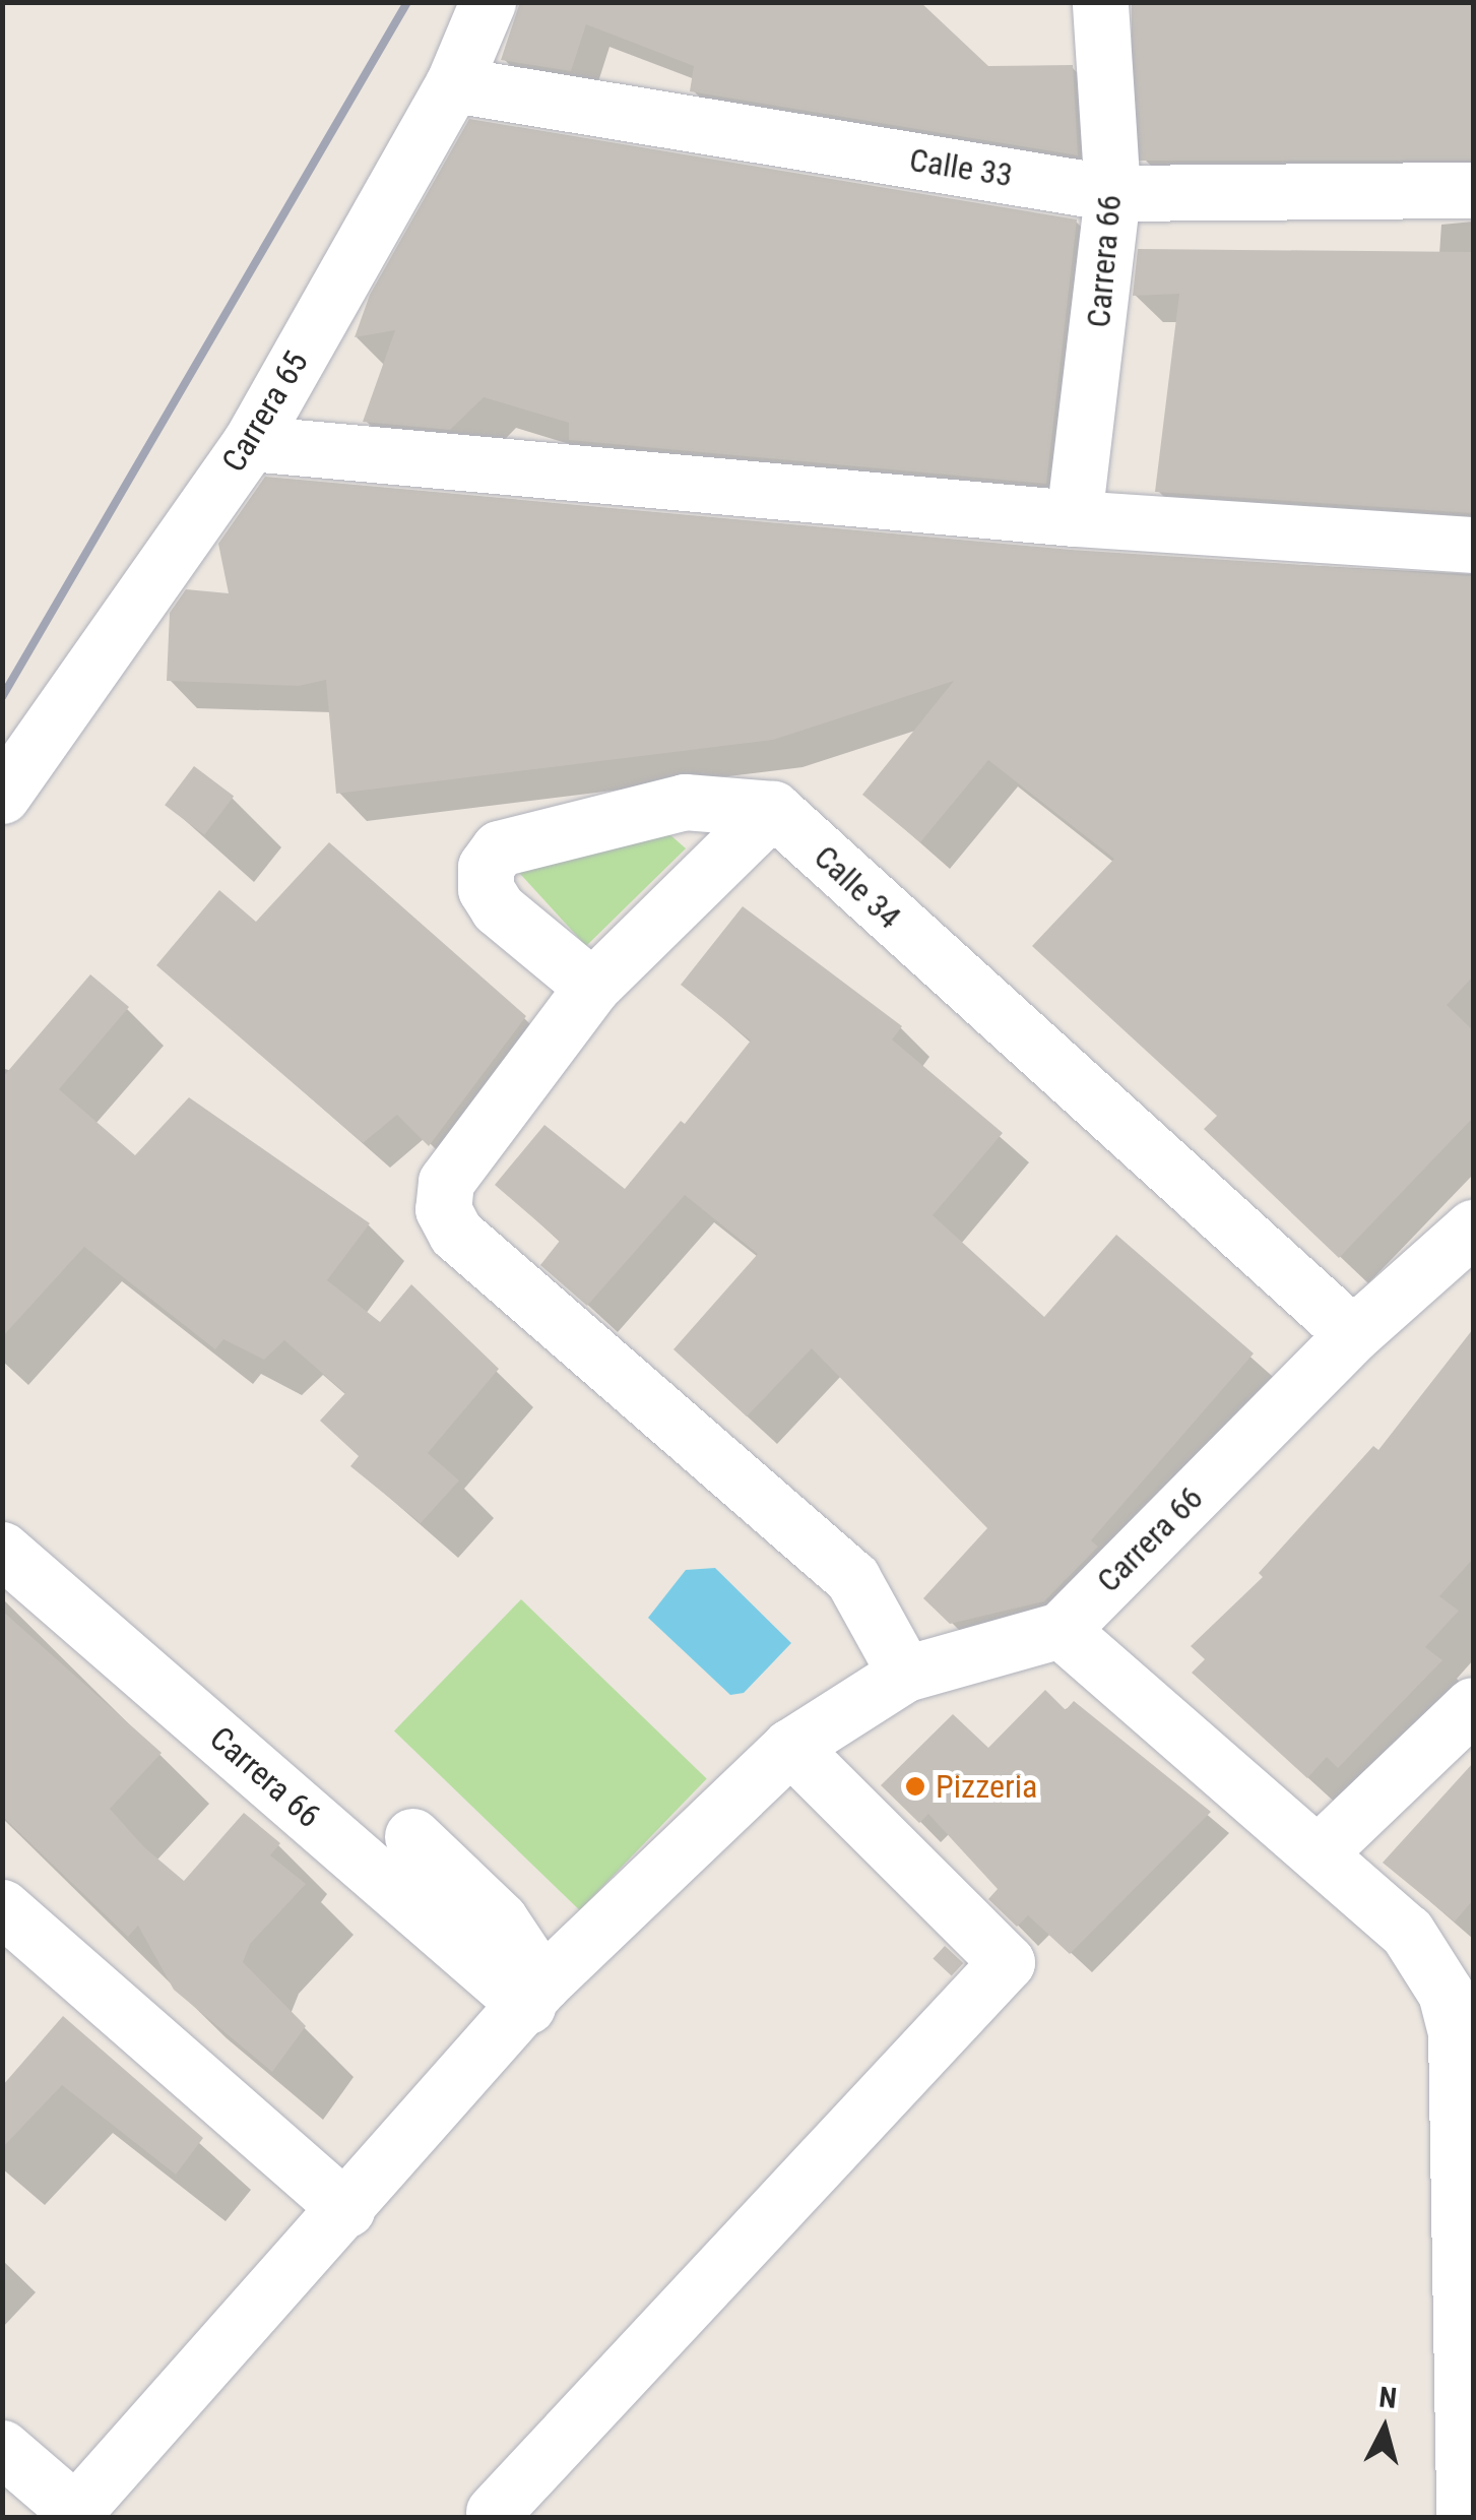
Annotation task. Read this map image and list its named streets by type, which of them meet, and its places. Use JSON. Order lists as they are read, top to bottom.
{
  "streets": {
    "street": [
      "Calle 33",
      "Carrera 66",
      "Carrera 65",
      "Calle 34"
    ]
  },
  "crossings": [
    ["Calle 33", "Carrera 66"],
    ["Calle 33", "Carrera 65"],
    ["Carrera 66", "Calle 34"]
  ],
  "places": ["Pizzeria"],
  "north": "top"
}
